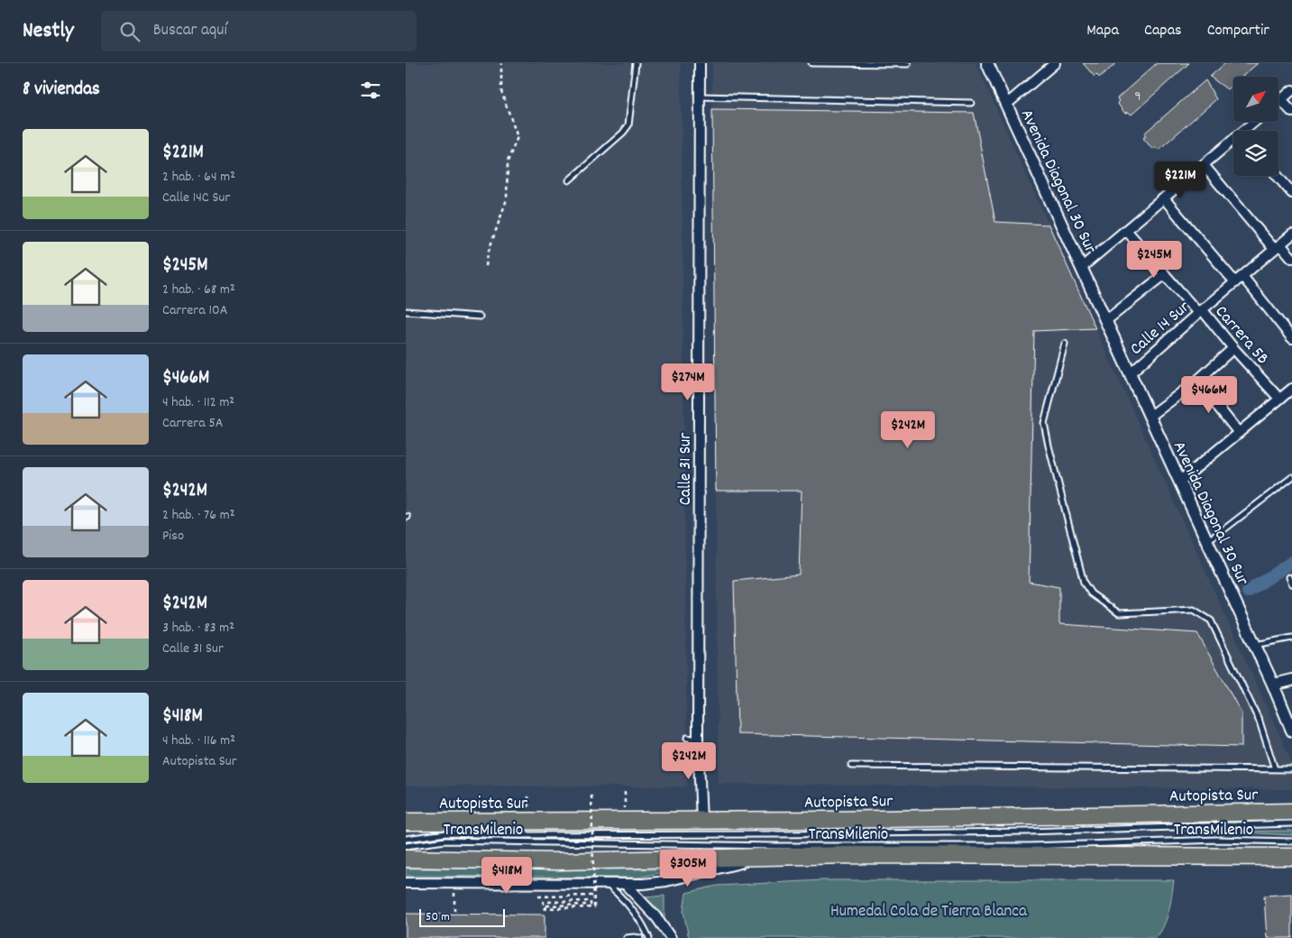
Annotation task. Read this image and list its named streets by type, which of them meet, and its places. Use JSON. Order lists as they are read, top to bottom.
{
  "streets": {
    "highway": ["Autopista Sur"],
    "street": [
      "Avenida Diagonal 30 Sur",
      "Calle 14 Sur",
      "Carrera 5B",
      "Calle 31 Sur"
    ],
    "lane": ["TransMilenio"]
  },
  "crossings": [
    ["Avenida Diagonal 30 Sur", "Calle 14 Sur"],
    ["Calle 14 Sur", "Carrera 5B"],
    ["Calle 31 Sur", "Autopista Sur"]
  ],
  "parks": ["Humedal Cola de Tierra Blanca"],
  "house_numbers": ["9"],
  "scale_bar": "50 m",
  "north": "top right",
  "page": {
    "header": "Nestly",
    "search": "Buscar aquí",
    "nav": ["Mapa", "Capas", "Compartir"],
    "heading": "8 viviendas",
    "list": [
      {
        "name": "$221M",
        "note": "2 hab. · 64 m² · Calle 14C Sur"
      },
      {
        "name": "$245M",
        "note": "2 hab. · 68 m² · Carrera 10A"
      },
      {
        "name": "$466M",
        "note": "4 hab. · 112 m² · Carrera 5A"
      },
      {
        "name": "$242M",
        "note": "2 hab. · 76 m² · Piso"
      },
      {
        "name": "$242M",
        "note": "3 hab. · 83 m² · Calle 31 Sur"
      },
      {
        "name": "$418M",
        "note": "4 hab. · 116 m² · Autopista Sur"
      }
    ],
    "price": [
      "$221M",
      "$245M",
      "$274M",
      "$466M",
      "$242M",
      "$242M",
      "$305M",
      "$418M"
    ],
    "scale": "50 m"
  }
}
